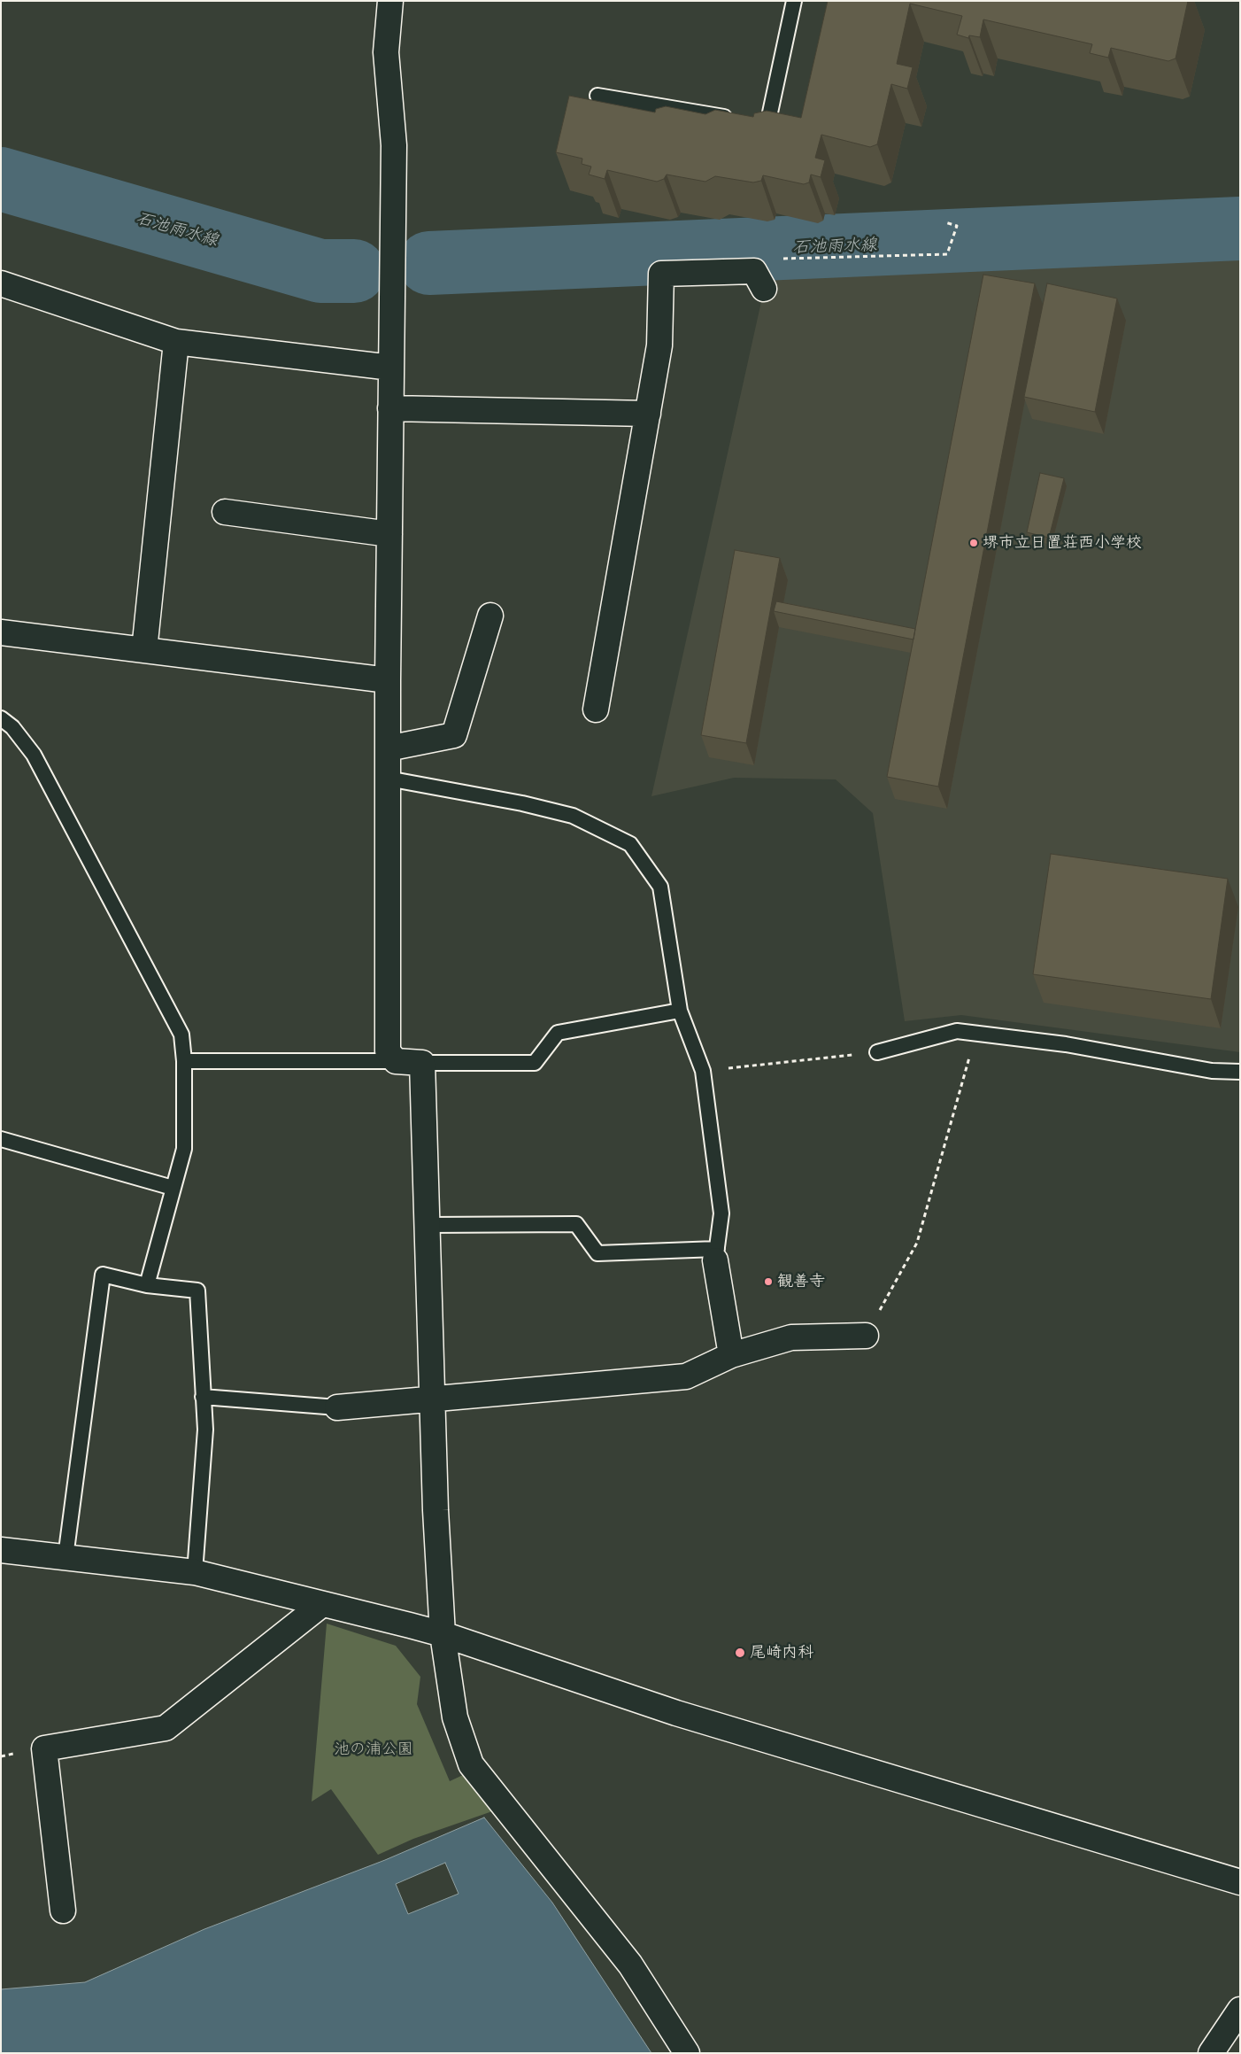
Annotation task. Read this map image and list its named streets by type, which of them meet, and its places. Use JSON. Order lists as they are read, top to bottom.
{
  "water": ["石池雨水線"],
  "parks": ["池の浦公園"],
  "places": ["堺市立日置荘西小学校", "観善寺", "尾崎内科"]
}
